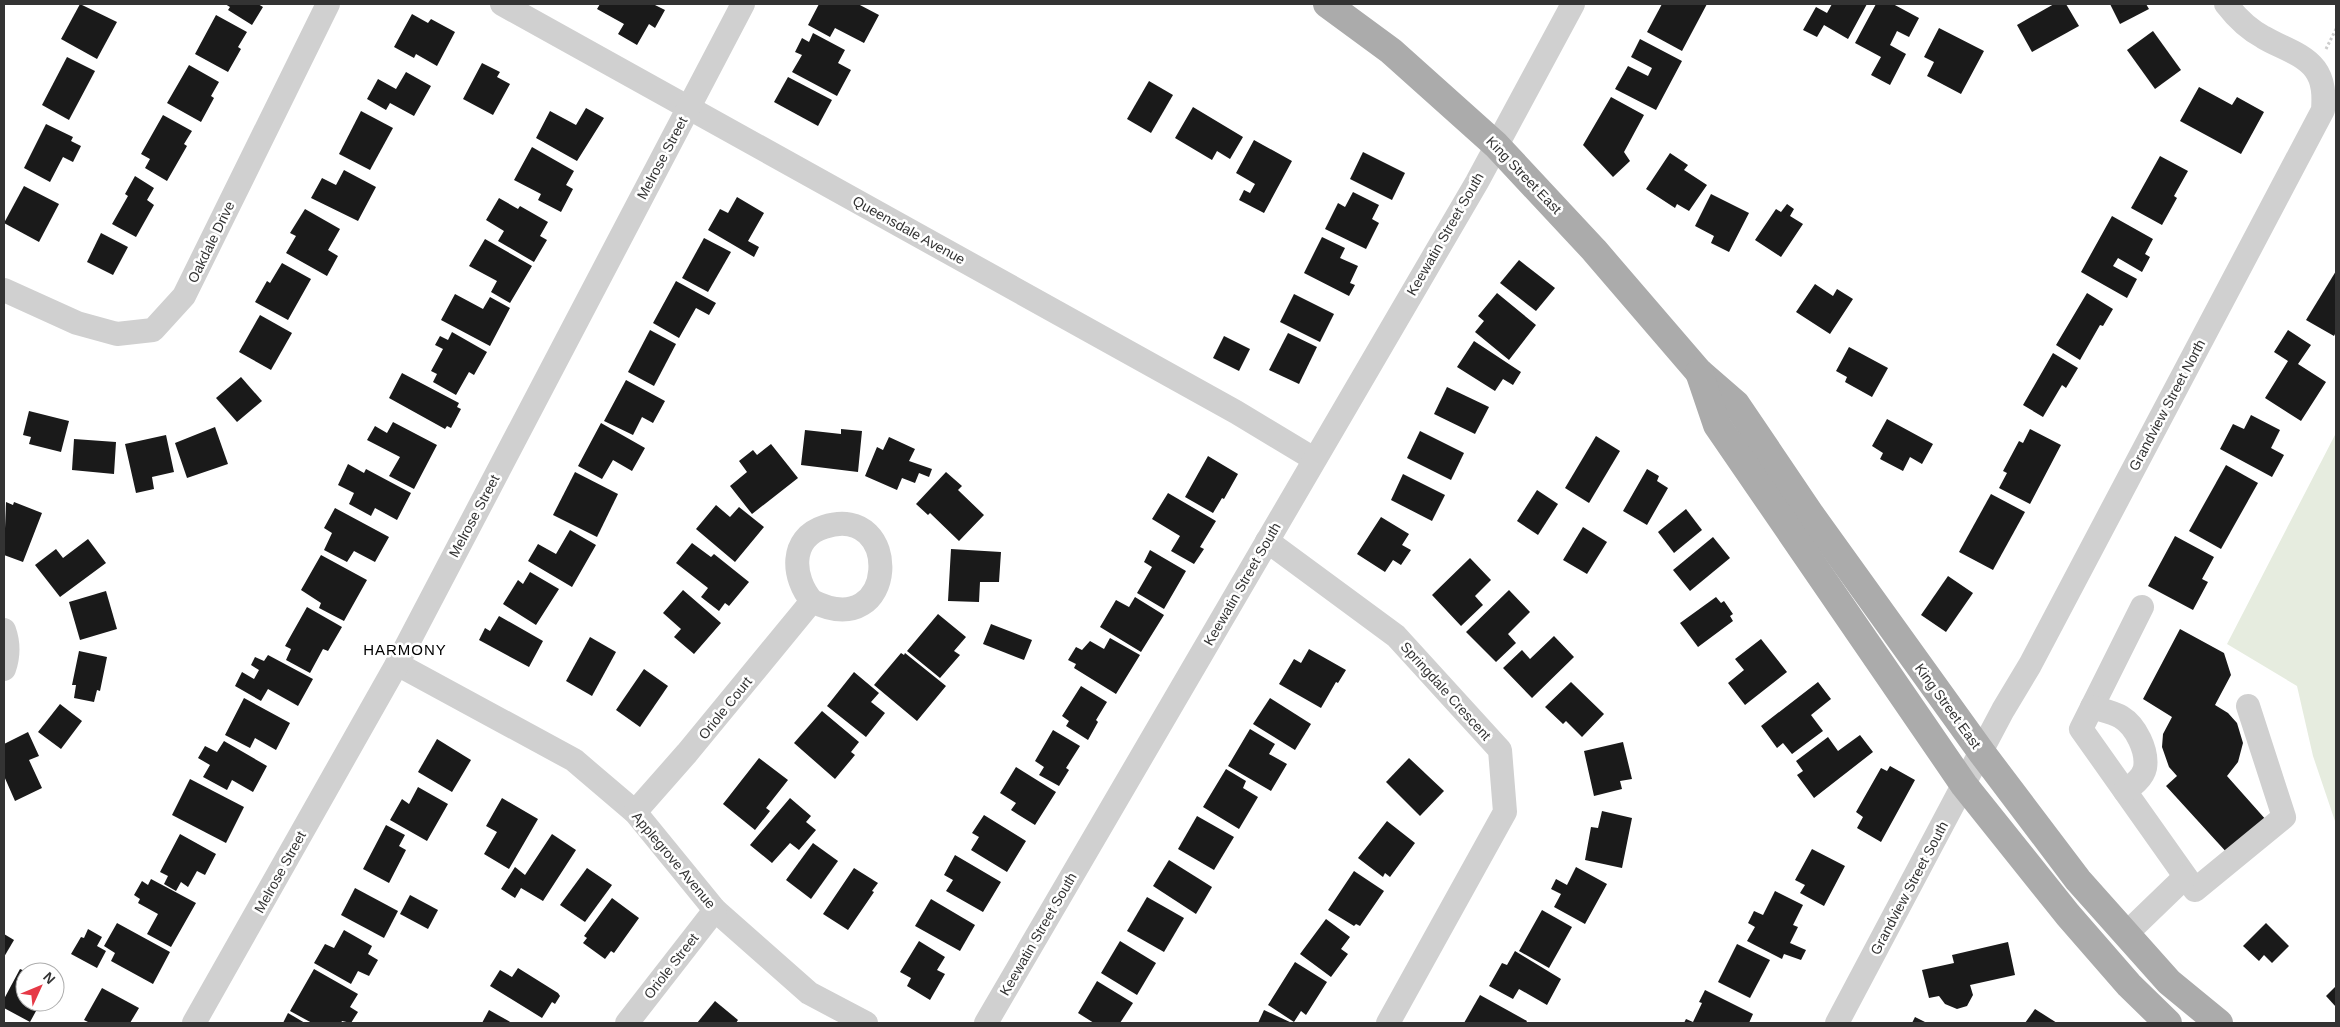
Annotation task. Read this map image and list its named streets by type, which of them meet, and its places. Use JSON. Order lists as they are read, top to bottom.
{
  "streets": {
    "main road": ["King Street East"],
    "street": [
      "Melrose Street",
      "Queensdale Avenue",
      "Keewatin Street South",
      "Oakdale Drive",
      "Grandview Street North",
      "Springdale Crescent",
      "Oriole Court",
      "Applegrove Avenue",
      "Grandview Street South",
      "Oriole Street"
    ]
  },
  "crossings": [
    ["Melrose Street", "Queensdale Avenue"],
    ["Melrose Street", "Applegrove Avenue"],
    ["King Street East", "Keewatin Street South"],
    ["King Street East", "Grandview Street North"],
    ["King Street East", "Grandview Street South"],
    ["Queensdale Avenue", "Keewatin Street South"],
    ["Keewatin Street South", "Springdale Crescent"],
    ["Grandview Street North", "Grandview Street South"],
    ["Oriole Court", "Applegrove Avenue"],
    ["Applegrove Avenue", "Oriole Street"]
  ],
  "districts": ["HARMONY"],
  "north": "top right"
}
